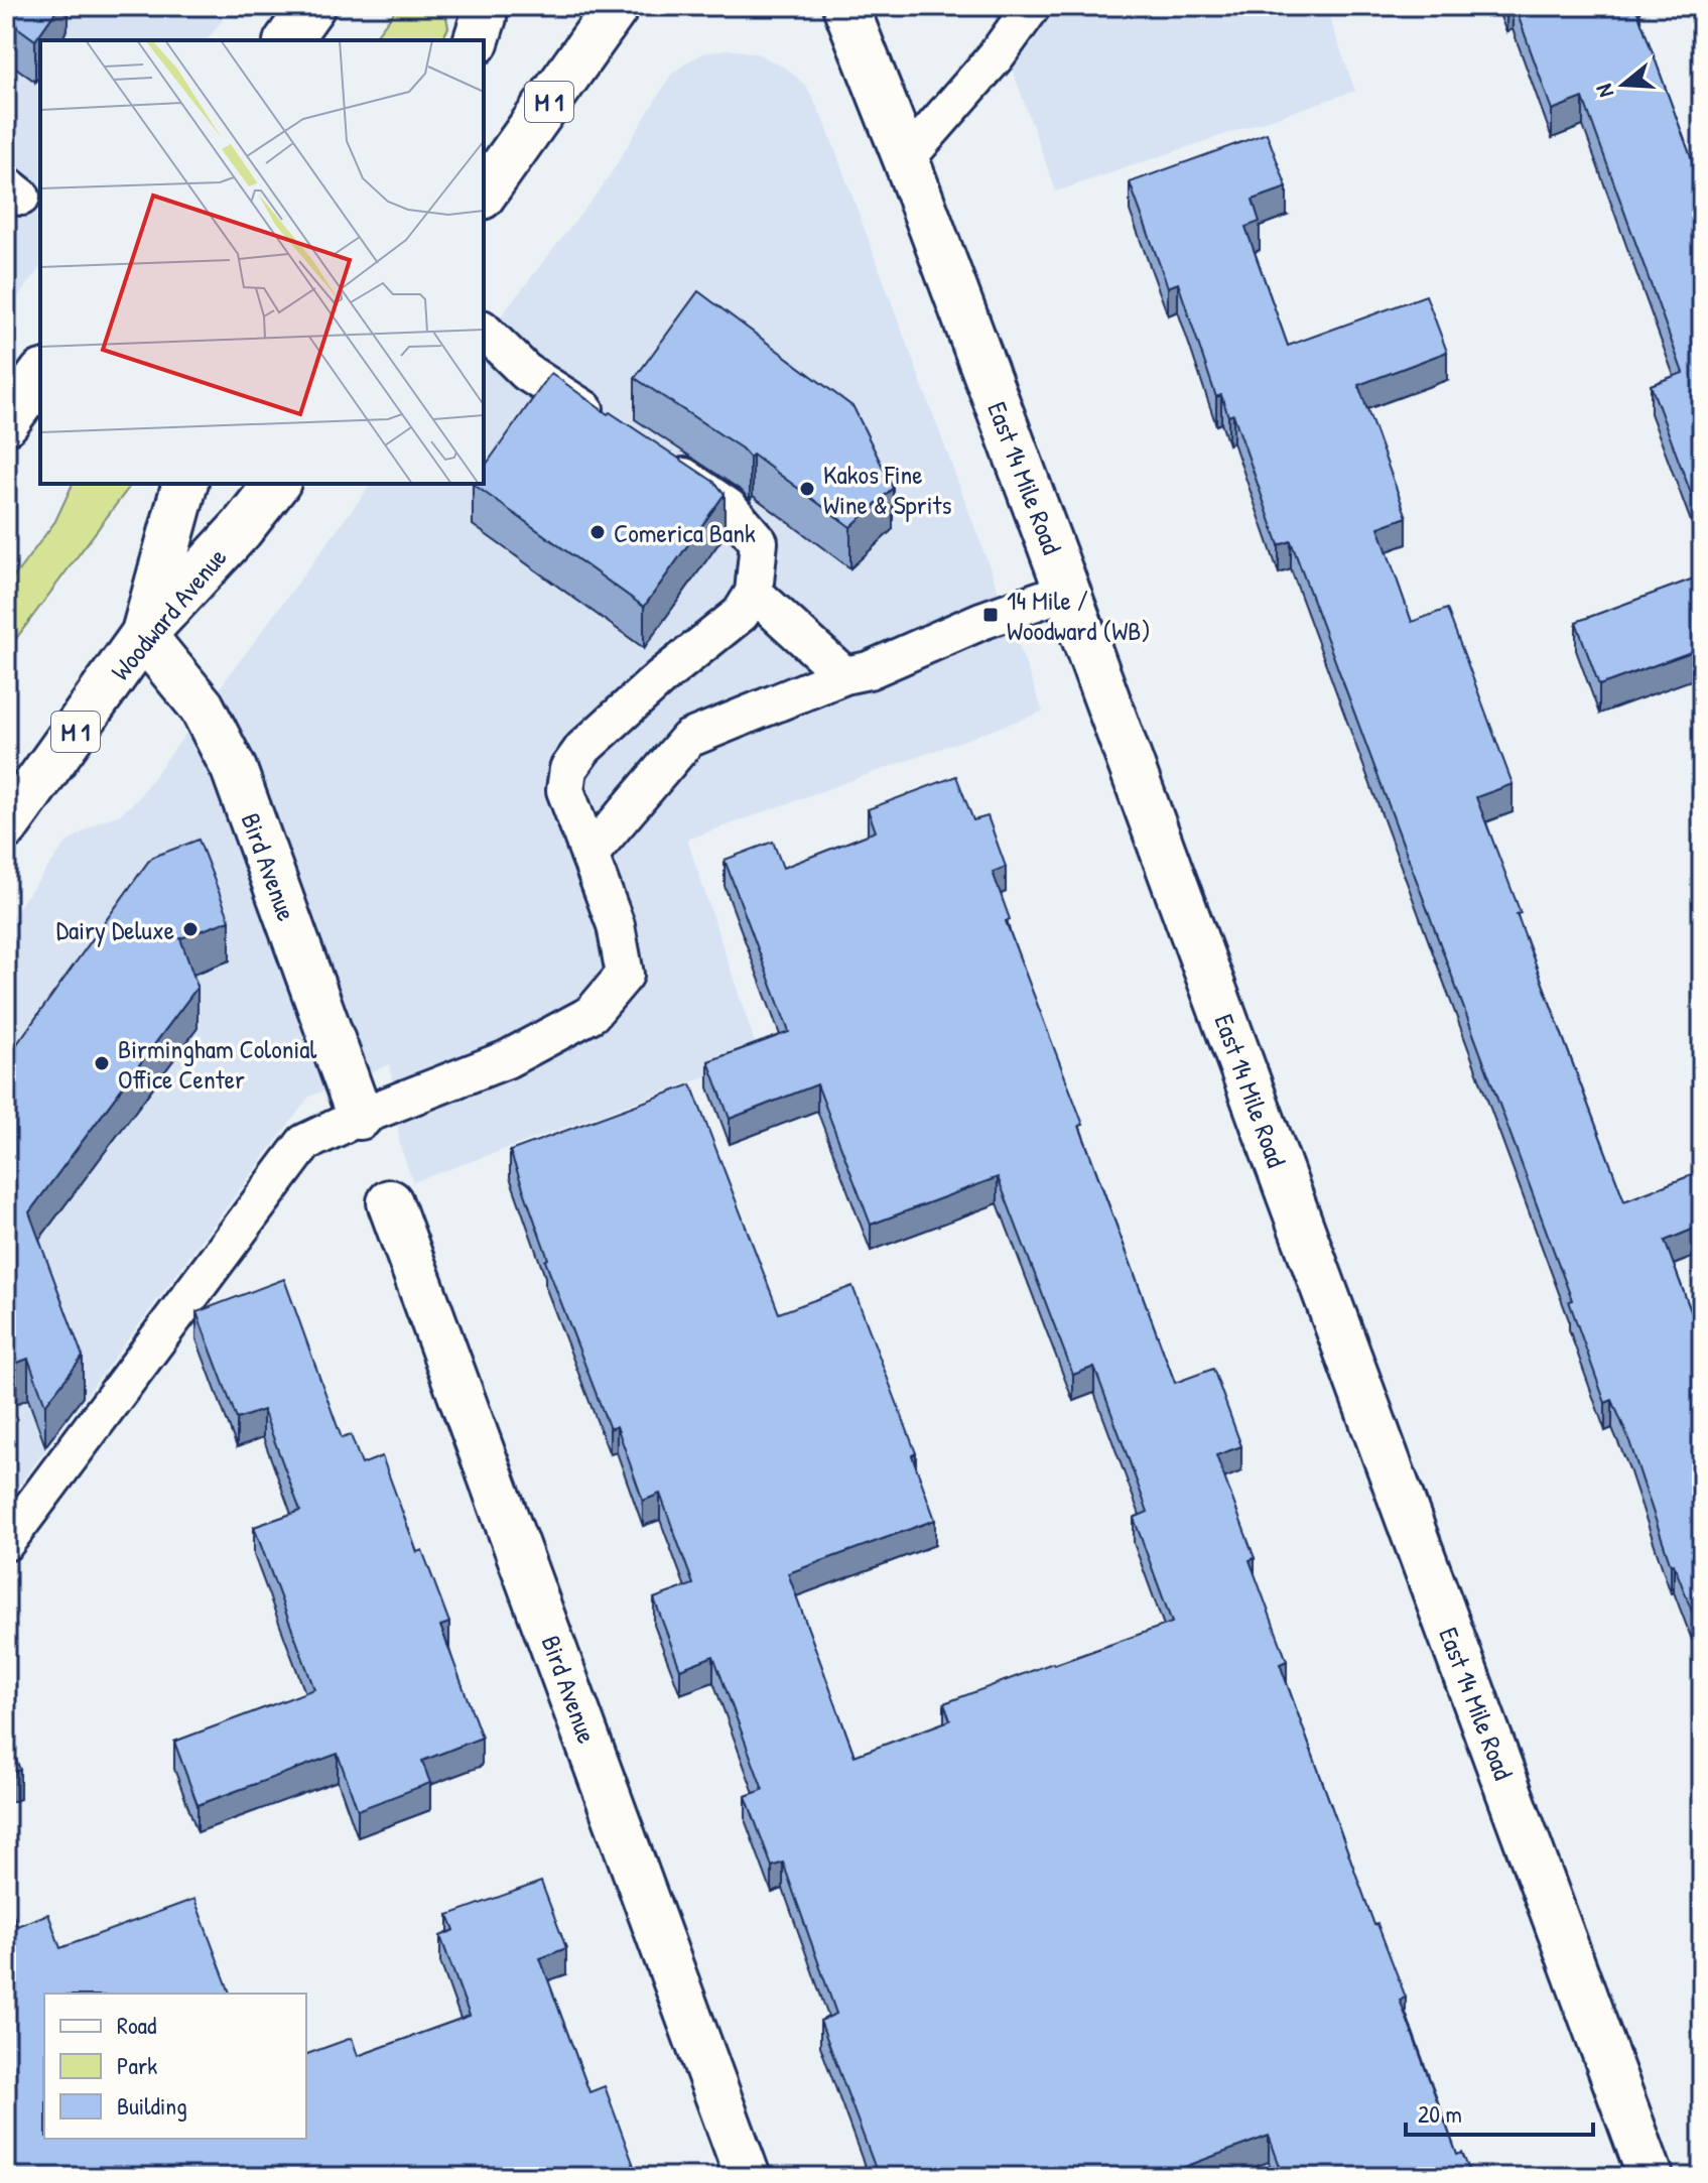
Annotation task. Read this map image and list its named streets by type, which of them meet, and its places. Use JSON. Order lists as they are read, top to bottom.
{
  "streets": {
    "main road": [
      "M 1",
      "East 14 Mile Road",
      "Woodward Avenue",
      "Bird Avenue"
    ]
  },
  "crossings": [
    ["Woodward Avenue", "Bird Avenue"]
  ],
  "places": {
    "other": [
      "Kakos Fine Wine & Sprits",
      "Comerica Bank",
      "Dairy Deluxe",
      "Birmingham Colonial Office Center"
    ],
    "transit": ["14 Mile / Woodward (WB)"]
  },
  "legend": ["Road", "Park", "Building"],
  "scale_bar": "20 m",
  "north": "left"
}
